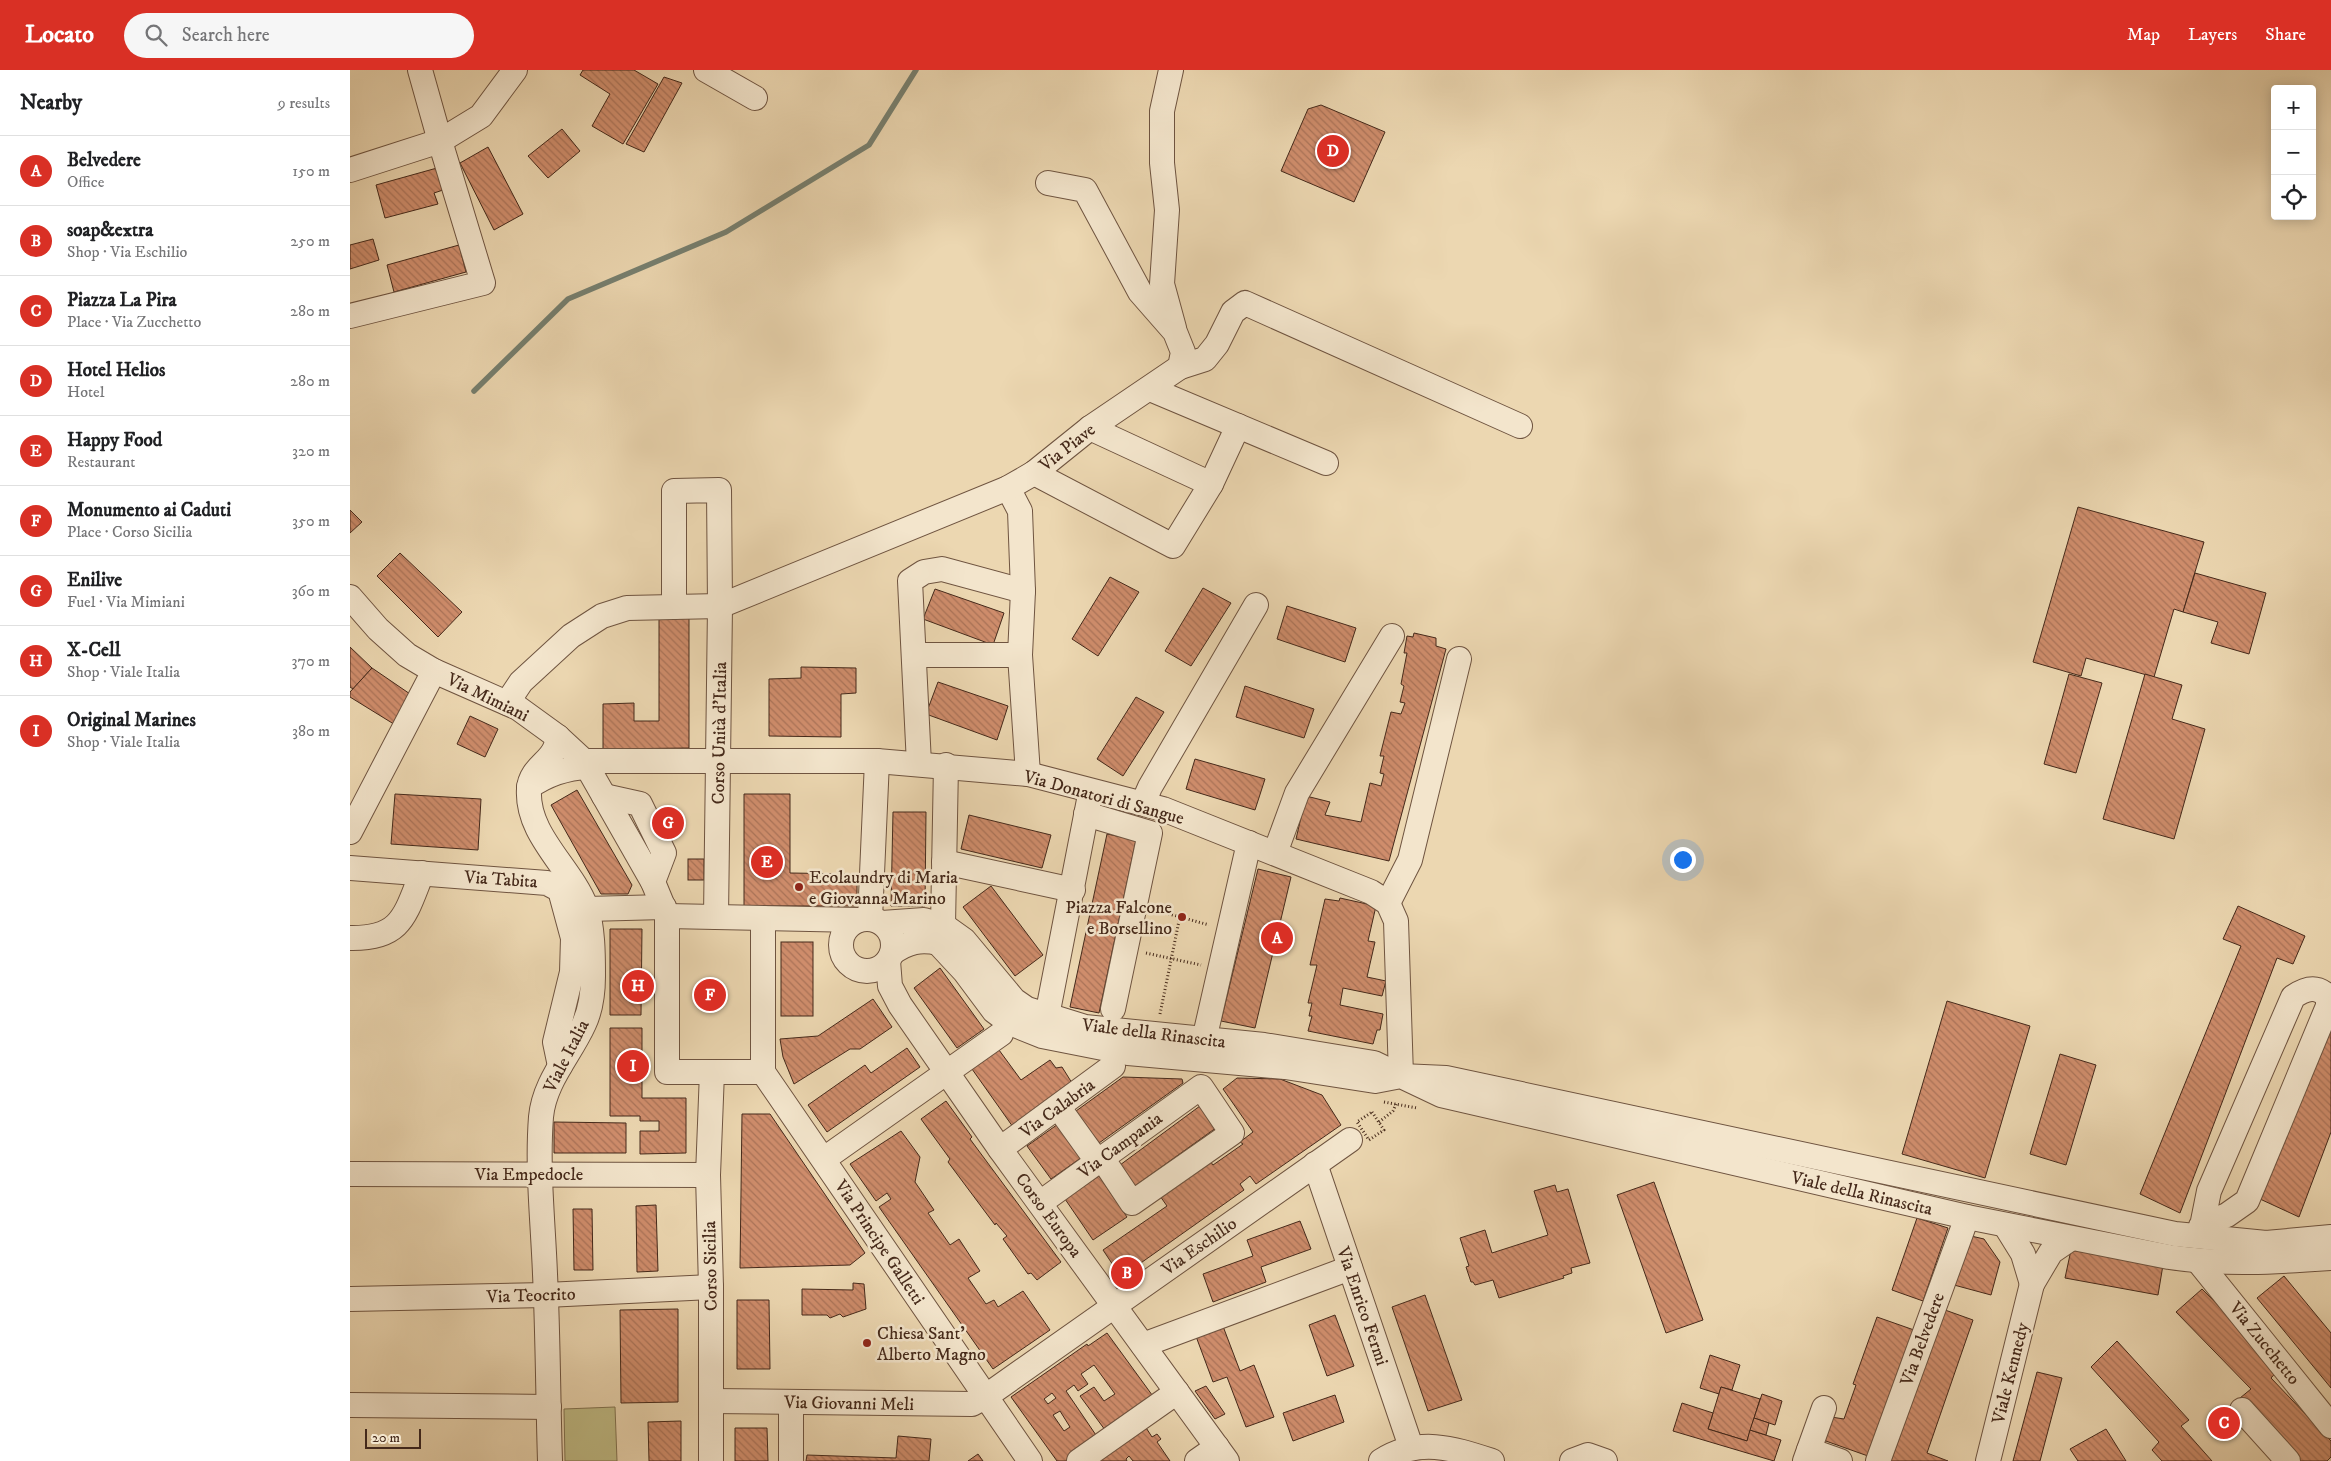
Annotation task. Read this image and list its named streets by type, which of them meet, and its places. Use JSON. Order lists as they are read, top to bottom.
{
  "streets": {
    "street": [
      "Via Piave",
      "Via Mimiani",
      "Corso Unità d'Italia",
      "Via Donatori di Sangue",
      "Via Tabita",
      "Viale della Rinascita",
      "Viale Italia",
      "Via Calabria",
      "Via Campania",
      "Via Empedocle",
      "Corso Europa",
      "Via Principe Galletti",
      "Via Eschilio",
      "Corso Sicilia",
      "Via Teocrito",
      "Via Enrico Fermi",
      "Via Belvedere",
      "Via Zucchetto",
      "Viale Kennedy",
      "Via Giovanni Meli"
    ]
  },
  "crossings": [
    ["Via Piave", "Corso Unità d'Italia"],
    ["Via Mimiani", "Via Donatori di Sangue"],
    ["Corso Unità d'Italia", "Via Donatori di Sangue"],
    ["Via Donatori di Sangue", "Viale Italia"],
    ["Via Tabita", "Viale Italia"],
    ["Viale della Rinascita", "Corso Europa"],
    ["Viale della Rinascita", "Via Belvedere"],
    ["Viale della Rinascita", "Via Zucchetto"],
    ["Viale della Rinascita", "Viale Kennedy"],
    ["Viale Italia", "Via Empedocle"],
    ["Viale Italia", "Via Teocrito"],
    ["Via Calabria", "Corso Europa"],
    ["Via Campania", "Corso Europa"],
    ["Via Empedocle", "Corso Sicilia"],
    ["Corso Europa", "Via Eschilio"],
    ["Via Principe Galletti", "Via Eschilio"],
    ["Via Principe Galletti", "Via Giovanni Meli"],
    ["Via Eschilio", "Via Enrico Fermi"],
    ["Via Eschilio", "Via Giovanni Meli"],
    ["Corso Sicilia", "Via Teocrito"],
    ["Corso Sicilia", "Via Giovanni Meli"]
  ],
  "places": ["Ecolaundry di Maria e Giovanna Marino", "Piazza Falcone e Borsellino", "Chiesa Sant' Alberto Magno"],
  "scale_bar": "20 m",
  "page": {
    "header": "Locato",
    "search": "Search here",
    "nav": ["Map", "Layers", "Share"],
    "heading": ["Nearby", "9 results"],
    "map_buttons": ["+", "−"],
    "pins": [
      "D",
      "G",
      "E",
      "A",
      "H",
      "F",
      "I",
      "B",
      "C"
    ],
    "list": [
      {
        "mark": "A",
        "name": "Belvedere",
        "note": "Office",
        "value": "150 m"
      },
      {
        "mark": "B",
        "name": "soap&extra",
        "note": "Shop · Via Eschilio",
        "value": "250 m"
      },
      {
        "mark": "C",
        "name": "Piazza La Pira",
        "note": "Place · Via Zucchetto",
        "value": "280 m"
      },
      {
        "mark": "D",
        "name": "Hotel Helios",
        "note": "Hotel",
        "value": "280 m"
      },
      {
        "mark": "E",
        "name": "Happy Food",
        "note": "Restaurant",
        "value": "320 m"
      },
      {
        "mark": "F",
        "name": "Monumento ai Caduti",
        "note": "Place · Corso Sicilia",
        "value": "350 m"
      },
      {
        "mark": "G",
        "name": "Enilive",
        "note": "Fuel · Via Mimiani",
        "value": "360 m"
      },
      {
        "mark": "H",
        "name": "X-Cell",
        "note": "Shop · Viale Italia",
        "value": "370 m"
      },
      {
        "mark": "I",
        "name": "Original Marines",
        "note": "Shop · Viale Italia",
        "value": "380 m"
      }
    ],
    "scale": "20 m"
  }
}
